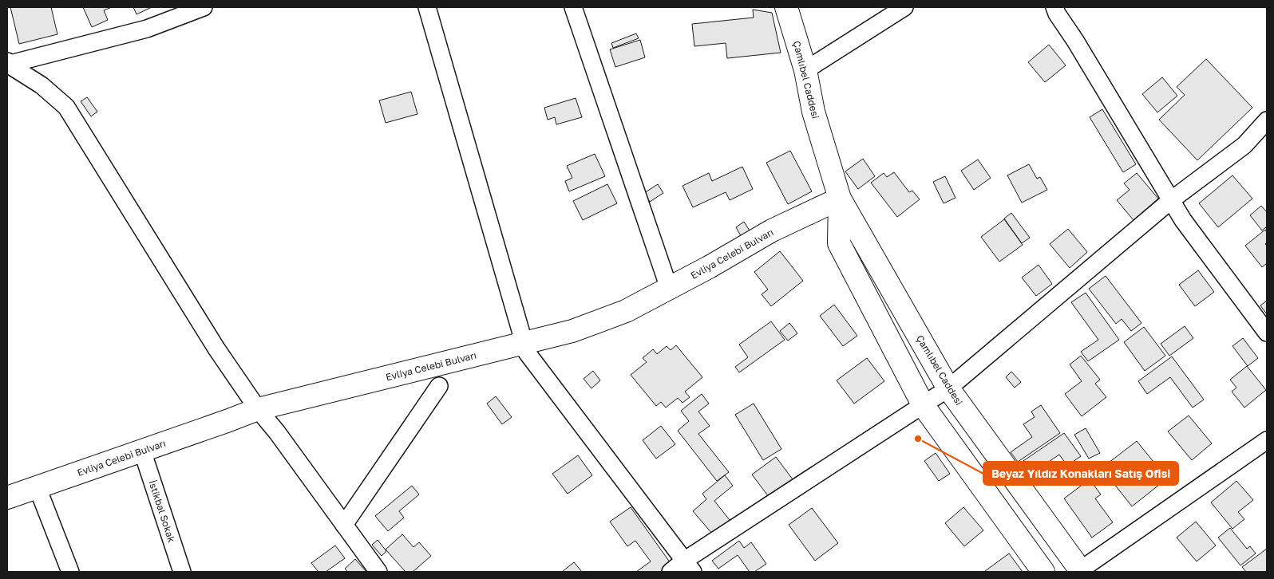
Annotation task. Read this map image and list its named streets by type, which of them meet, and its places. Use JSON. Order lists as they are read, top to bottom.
{
  "streets": {
    "main road": ["Çamlıbel Caddesi", "Evliya Celebi Bulvarı"],
    "street": ["İstikbal Sokak"]
  },
  "crossings": [
    ["Çamlıbel Caddesi", "Evliya Celebi Bulvarı"],
    ["Evliya Celebi Bulvarı", "İstikbal Sokak"]
  ],
  "places": ["Beyaz Yıldız Konakları Satış Ofisi"]
}
